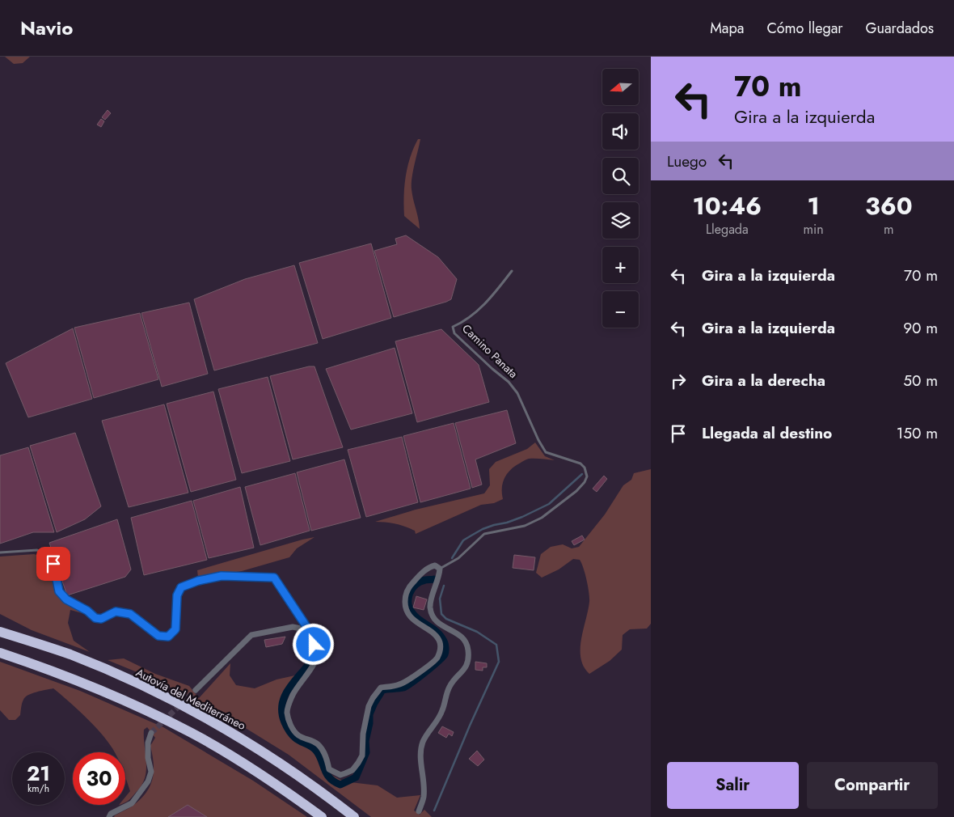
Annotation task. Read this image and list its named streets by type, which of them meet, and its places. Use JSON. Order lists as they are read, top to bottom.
{
  "streets": {
    "highway": ["Autovía del Mediterráneo"],
    "street": ["Camino Panata"]
  },
  "north": "left",
  "page": {
    "header": "Navio",
    "nav": ["Mapa", "Cómo llegar", "Guardados"],
    "turn": ["70 m", "Gira a la izquierda"],
    "map_buttons": ["+", "−"],
    "then": "Luego",
    "eta": [
      "10:46",
      "Llegada",
      "1",
      "min",
      "360",
      "m"
    ],
    "list": [
      {
        "name": "Gira a la izquierda",
        "value": "70 m"
      },
      {
        "name": "Gira a la izquierda",
        "value": "90 m"
      },
      {
        "name": "Gira a la derecha",
        "value": "50 m"
      },
      {
        "name": "Llegada al destino",
        "value": "150 m"
      }
    ],
    "speed": "21 km/h",
    "limit": "30",
    "buttons": ["Salir", "Compartir"]
  }
}
